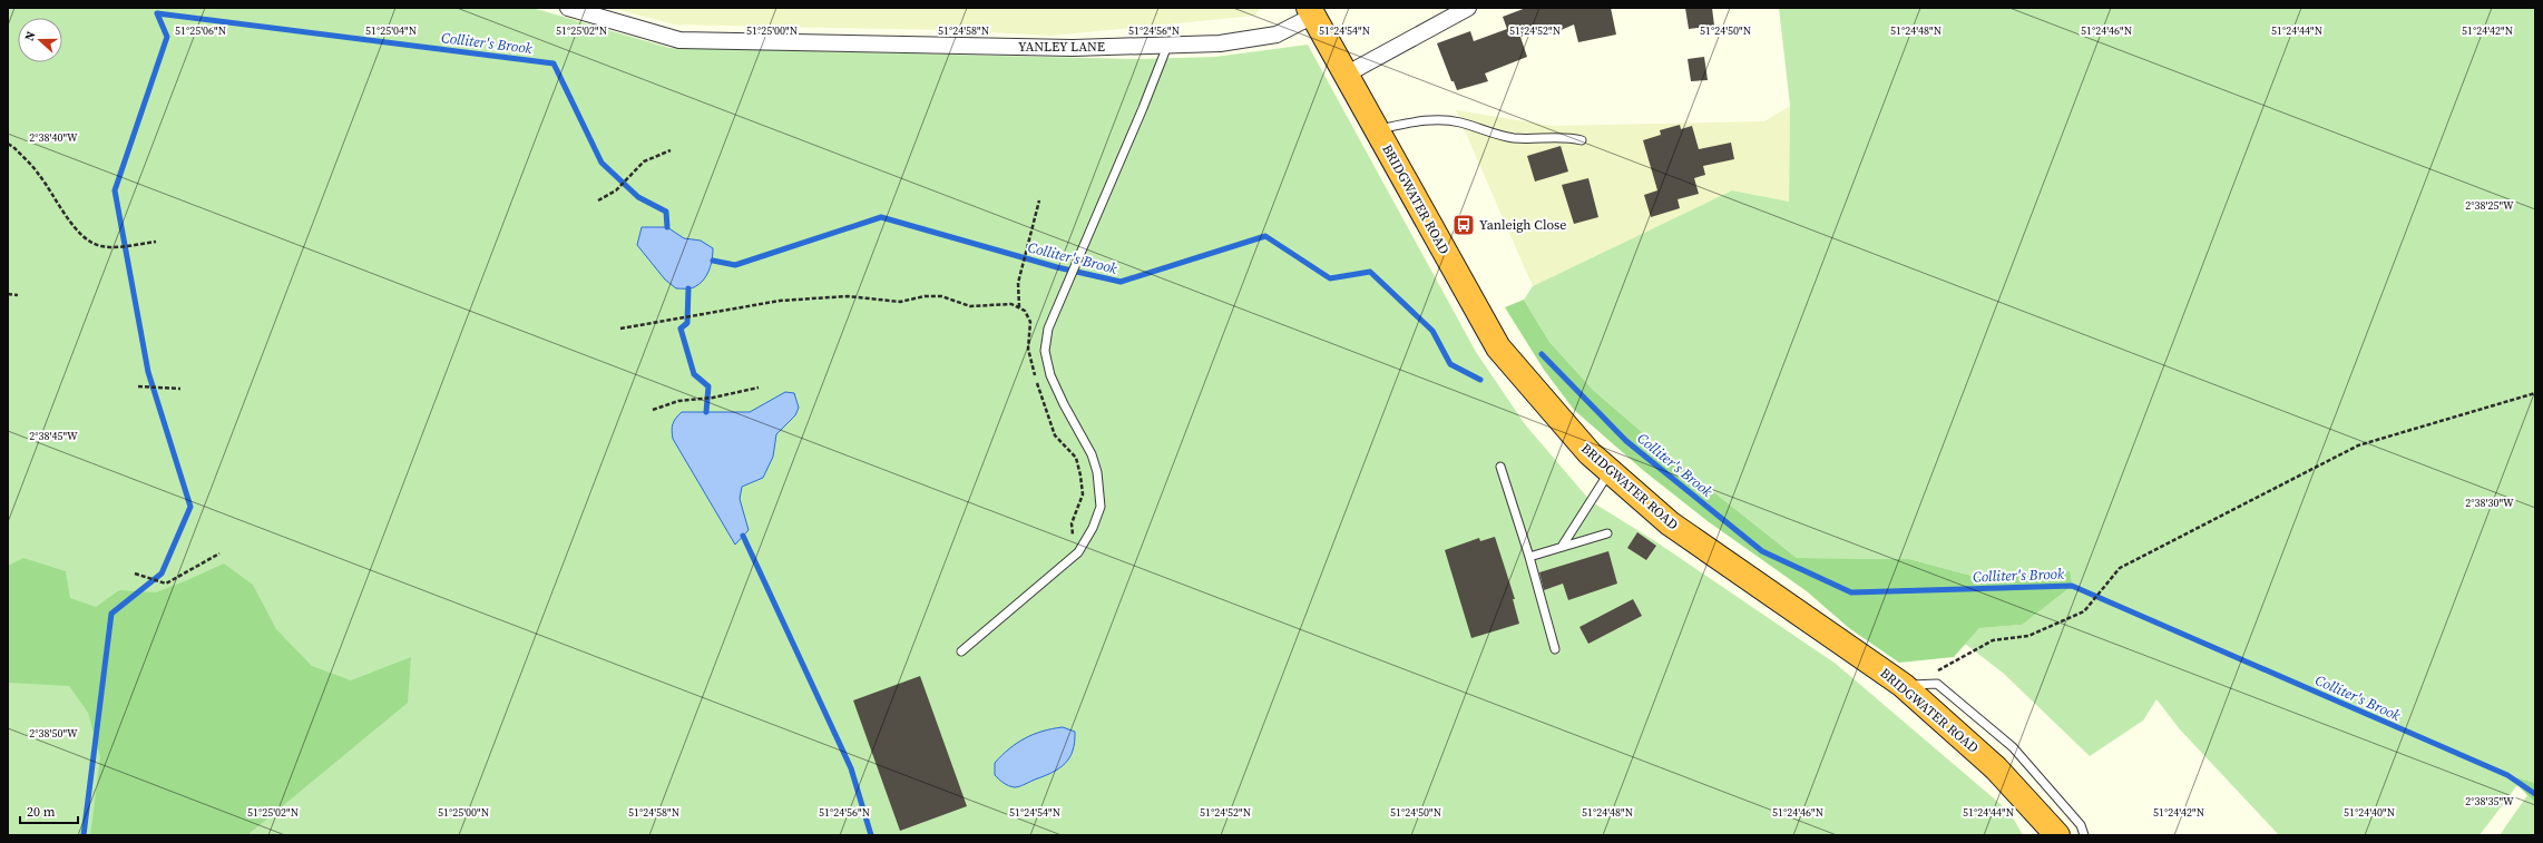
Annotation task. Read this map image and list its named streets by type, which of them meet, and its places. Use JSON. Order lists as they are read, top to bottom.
{
  "streets": {
    "highway": ["BRIDGWATER ROAD"],
    "street": ["YANLEY LANE"]
  },
  "crossings": [
    ["YANLEY LANE", "BRIDGWATER ROAD"]
  ],
  "water": ["Colliter's Brook"],
  "places": {
    "bus stop": ["Yanleigh Close"]
  },
  "scale_bar": "20 m",
  "north": "left",
  "coordinates": [
    "51°25'06\"N",
    "51°25'02\"N",
    "51°25'00\"N",
    "51°24'58\"N",
    "51°24'56\"N",
    "51°24'54\"N",
    "51°24'48\"N",
    "51°24'46\"N",
    "51°25'04\"N",
    "51°24'52\"N",
    "51°24'50\"N",
    "51°24'44\"N",
    "51°24'42\"N",
    "2°38'40\"W",
    "2°38'25\"W",
    "2°38'45\"W",
    "2°38'30\"W",
    "2°38'50\"W",
    "2°38'35\"W",
    "51°24'40\"N"
  ]
}
